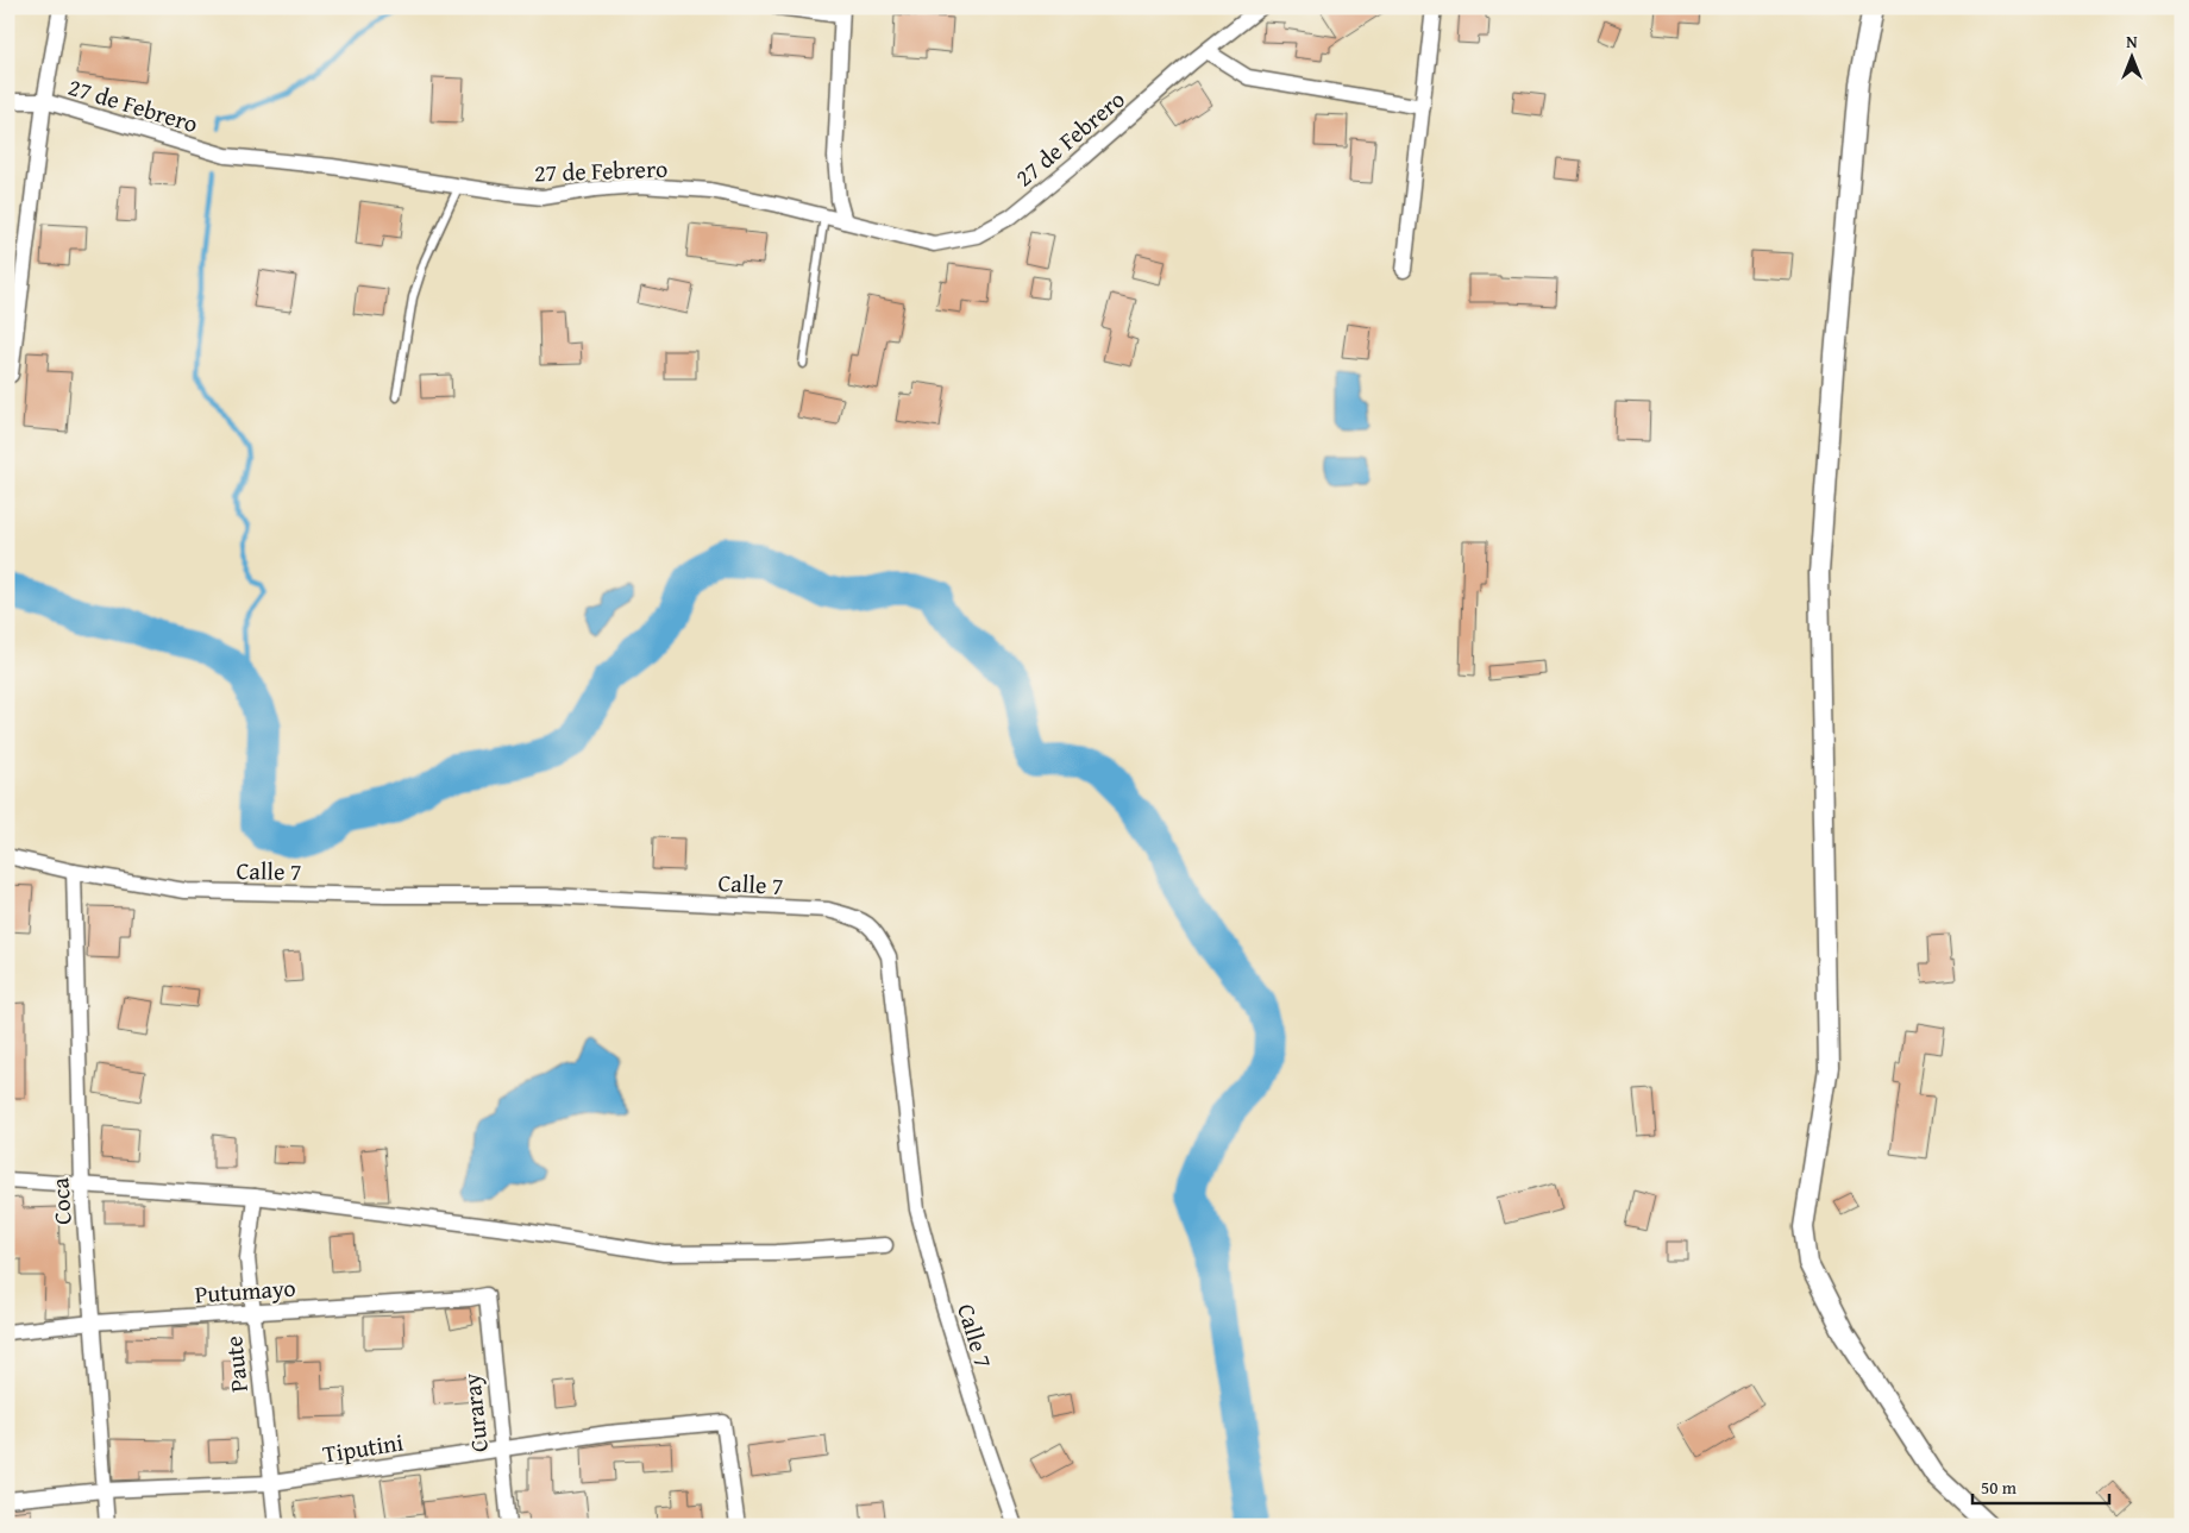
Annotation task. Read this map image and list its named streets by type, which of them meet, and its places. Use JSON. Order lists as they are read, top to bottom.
{
  "streets": {
    "street": [
      "27 de Febrero",
      "Calle 7",
      "Coca",
      "Putumayo",
      "Paute",
      "Curaray",
      "Tiputini"
    ]
  },
  "crossings": [
    ["Calle 7", "Coca"],
    ["Coca", "Putumayo"],
    ["Coca", "Tiputini"],
    ["Putumayo", "Paute"],
    ["Putumayo", "Curaray"],
    ["Paute", "Tiputini"],
    ["Curaray", "Tiputini"]
  ],
  "scale_bar": "50 m",
  "north": "top"
}
